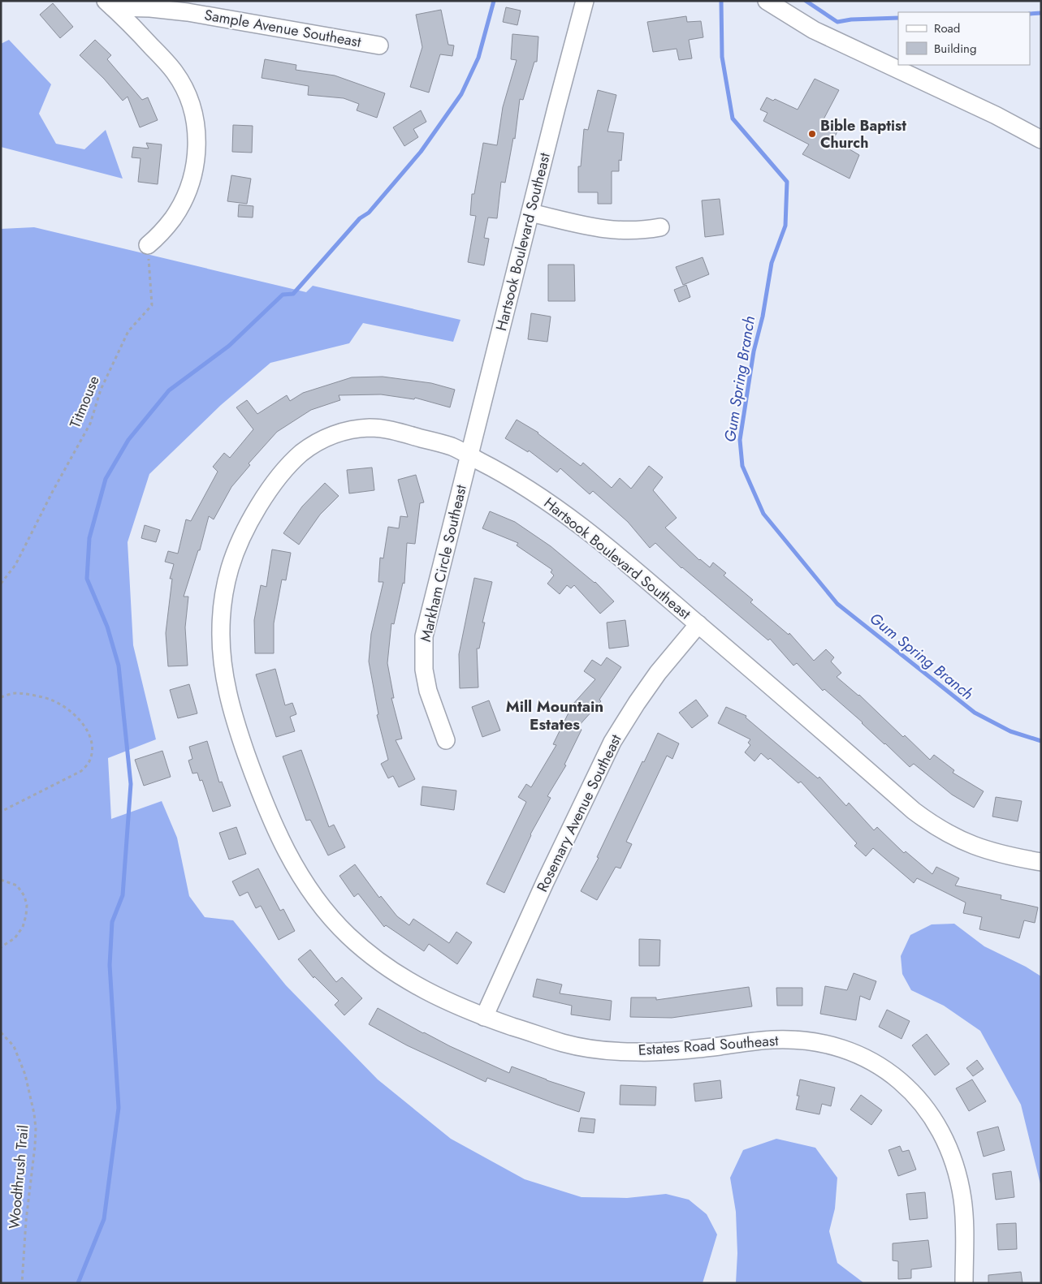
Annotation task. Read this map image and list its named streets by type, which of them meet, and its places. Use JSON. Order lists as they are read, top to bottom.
{
  "streets": {
    "street": [
      "Sample Avenue Southeast",
      "Hartsook Boulevard Southeast",
      "Markham Circle Southeast",
      "Rosemary Avenue Southeast",
      "Estates Road Southeast"
    ],
    "path": ["Titmouse", "Woodthrush Trail"]
  },
  "crossings": [
    ["Hartsook Boulevard Southeast", "Markham Circle Southeast"],
    ["Hartsook Boulevard Southeast", "Rosemary Avenue Southeast"],
    ["Hartsook Boulevard Southeast", "Estates Road Southeast"],
    ["Markham Circle Southeast", "Estates Road Southeast"],
    ["Rosemary Avenue Southeast", "Estates Road Southeast"]
  ],
  "districts": ["Mill Mountain Estates"],
  "water": ["Gum Spring Branch"],
  "places": ["Bible Baptist Church"],
  "legend": ["Road", "Building"]
}
